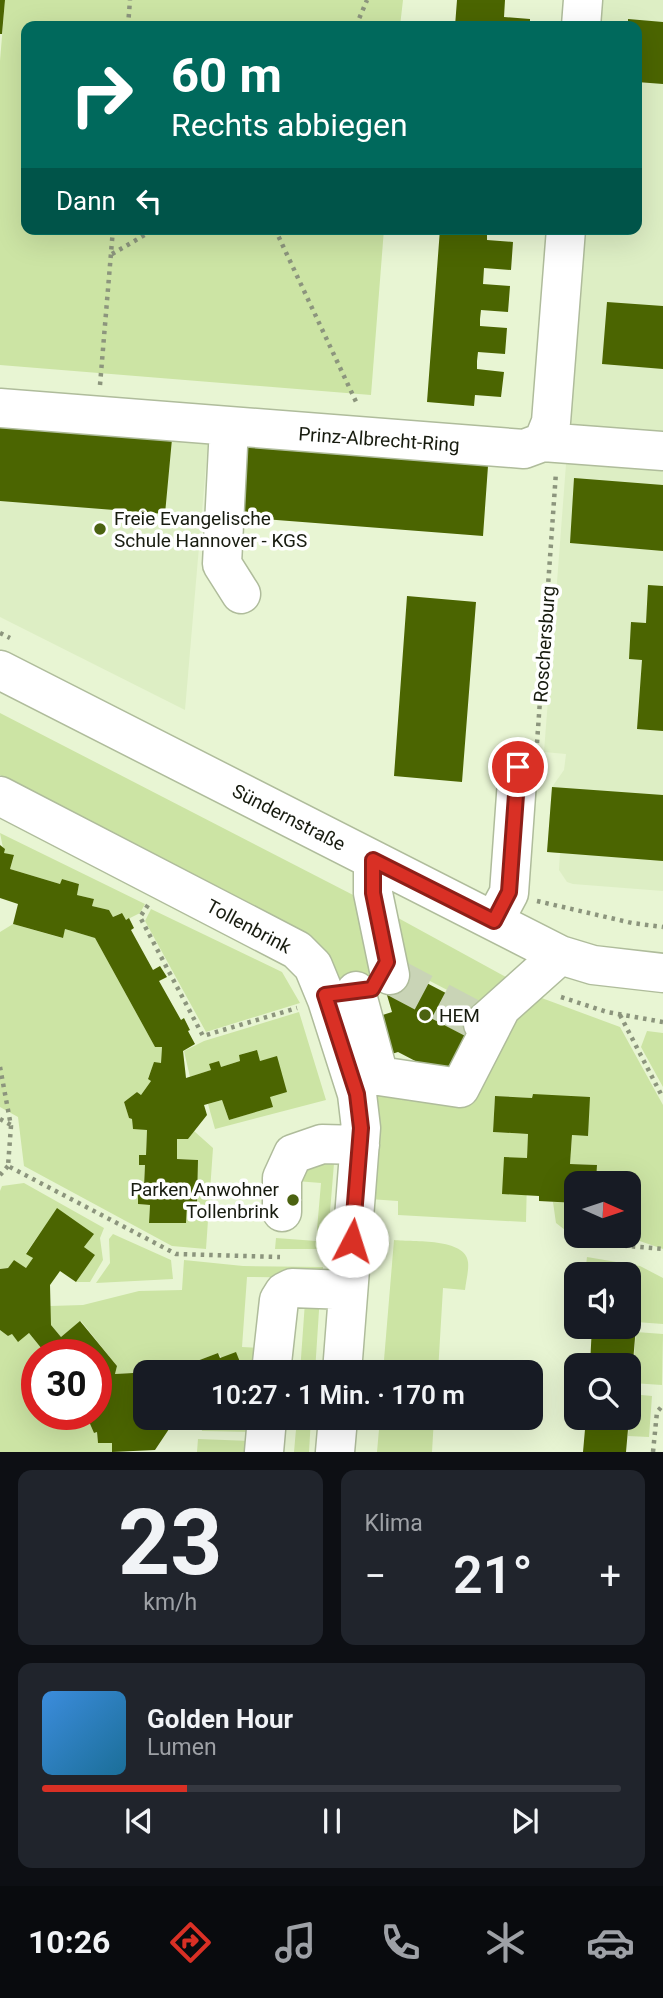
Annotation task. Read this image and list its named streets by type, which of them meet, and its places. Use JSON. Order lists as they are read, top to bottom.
{
  "streets": {
    "street": ["Prinz-Albrecht-Ring", "Sündernstraße", "Tollenbrink"],
    "path": ["Roschersburg"]
  },
  "crossings": [
    ["Prinz-Albrecht-Ring", "Roschersburg"]
  ],
  "places": ["Freie Evangelische Schule Hannover - KGS", "HEM", "Parken Anwohner Tollenbrink"],
  "north": "right",
  "page": {
    "turn": ["60 m", "Rechts abbiegen"],
    "then": "Dann",
    "limit": "30",
    "trip": "10:27 · 1 Min. · 170 m",
    "tile": [
      ["23", "km/h"],
      "Klima"
    ],
    "heat": ["−", "21°", "+"],
    "song": ["Golden Hour", "Lumen"],
    "tabs": "10:26"
  }
}
